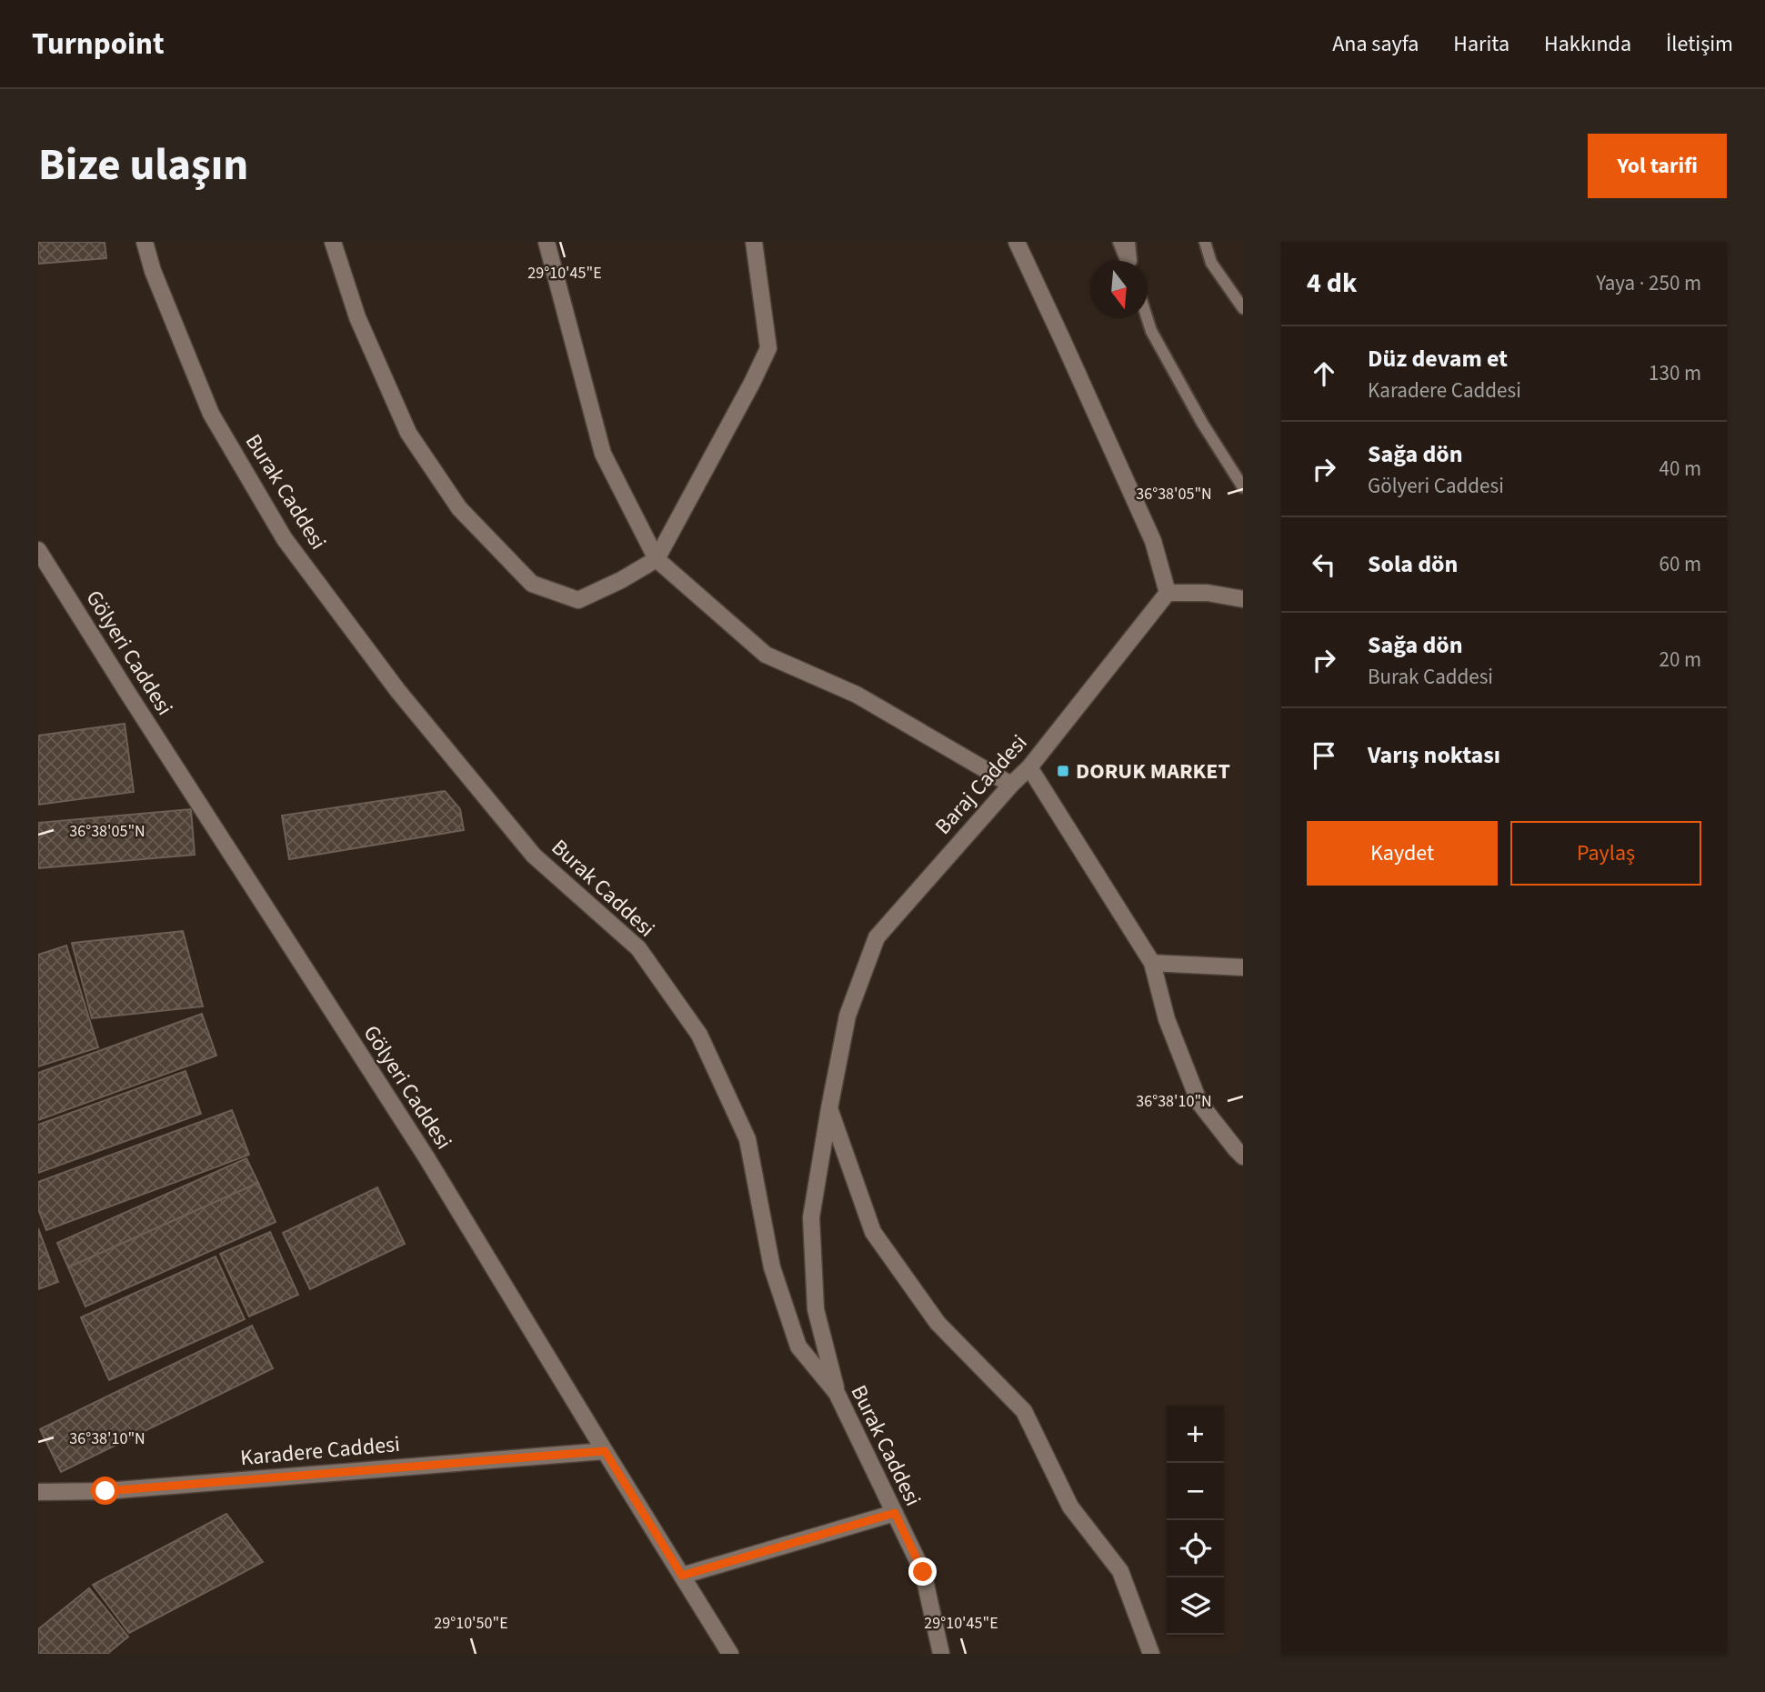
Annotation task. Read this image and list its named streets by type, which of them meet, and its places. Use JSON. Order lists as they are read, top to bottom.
{
  "streets": {
    "street": [
      "Burak Caddesi",
      "Gölyeri Caddesi",
      "Baraj Caddesi",
      "Karadere Caddesi"
    ]
  },
  "crossings": [
    ["Burak Caddesi", "Baraj Caddesi"],
    ["Gölyeri Caddesi", "Karadere Caddesi"]
  ],
  "places": {
    "transit": ["DORUK MARKET"]
  },
  "north": "bottom",
  "page": {
    "header": "Turnpoint",
    "nav": [
      "Ana sayfa",
      "Harita",
      "Hakkında",
      "İletişim"
    ],
    "title": "Bize ulaşın",
    "buttons": [
      "Yol tarifi",
      ["Kaydet", "Paylaş"]
    ],
    "heading": ["4 dk", "Yaya · 250 m"],
    "list": [
      ["Düz devam et", "Karadere Caddesi", "130 m"],
      ["Sağa dön", "Gölyeri Caddesi", "40 m"],
      ["Sola dön", "60 m"],
      ["Sağa dön", "Burak Caddesi", "20 m"],
      "Varış noktası"
    ],
    "map_buttons": ["+", "−"]
  },
  "coordinates": [
    "29°10'45\"E",
    "36°38'05\"N",
    "36°38'10\"N",
    "29°10'50\"E"
  ]
}
